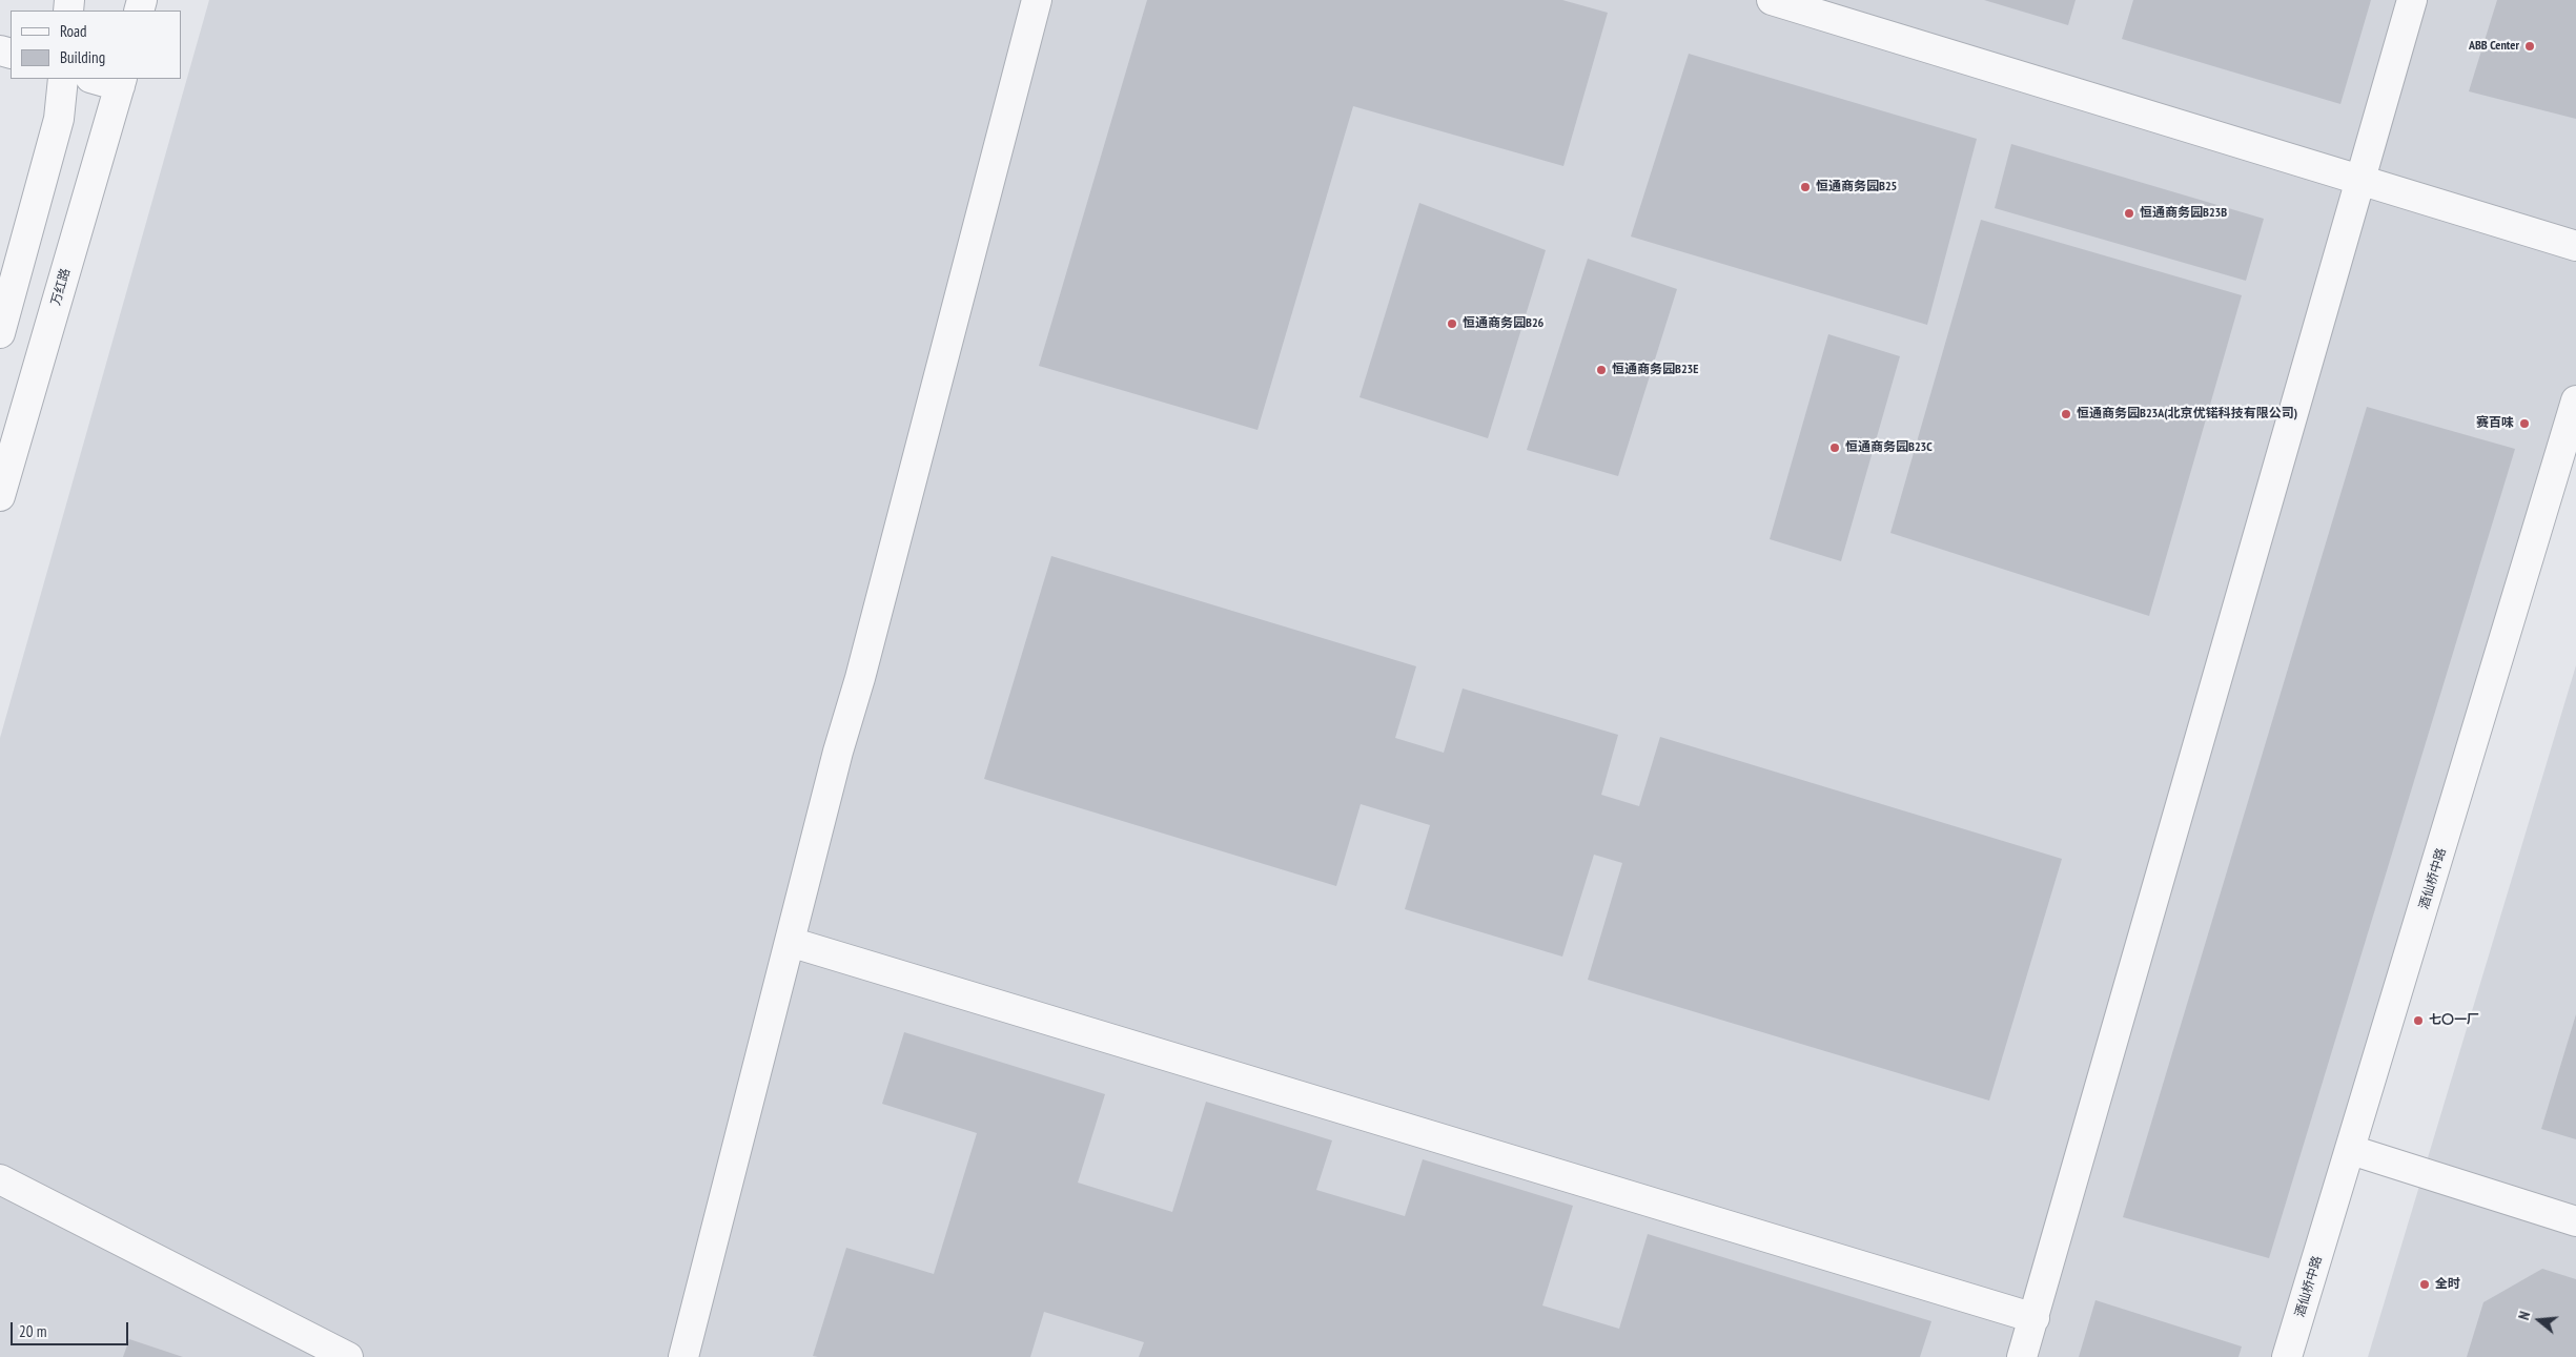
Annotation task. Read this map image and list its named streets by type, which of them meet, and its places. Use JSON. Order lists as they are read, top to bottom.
{
  "streets": {
    "street": ["万红路", "酒仙桥中路"]
  },
  "places": [
    "ABB Center",
    "恒通商务园B25",
    "恒通商务园B23B",
    "恒通商务园B26",
    "恒通商务园B23E",
    "恒通商务园B23A(北京优锘科技有限公司)",
    "赛百味",
    "恒通商务园B23C",
    "七〇一厂",
    "全时"
  ],
  "legend": ["Road", "Building"],
  "scale_bar": "20 m",
  "north": "left"
}
